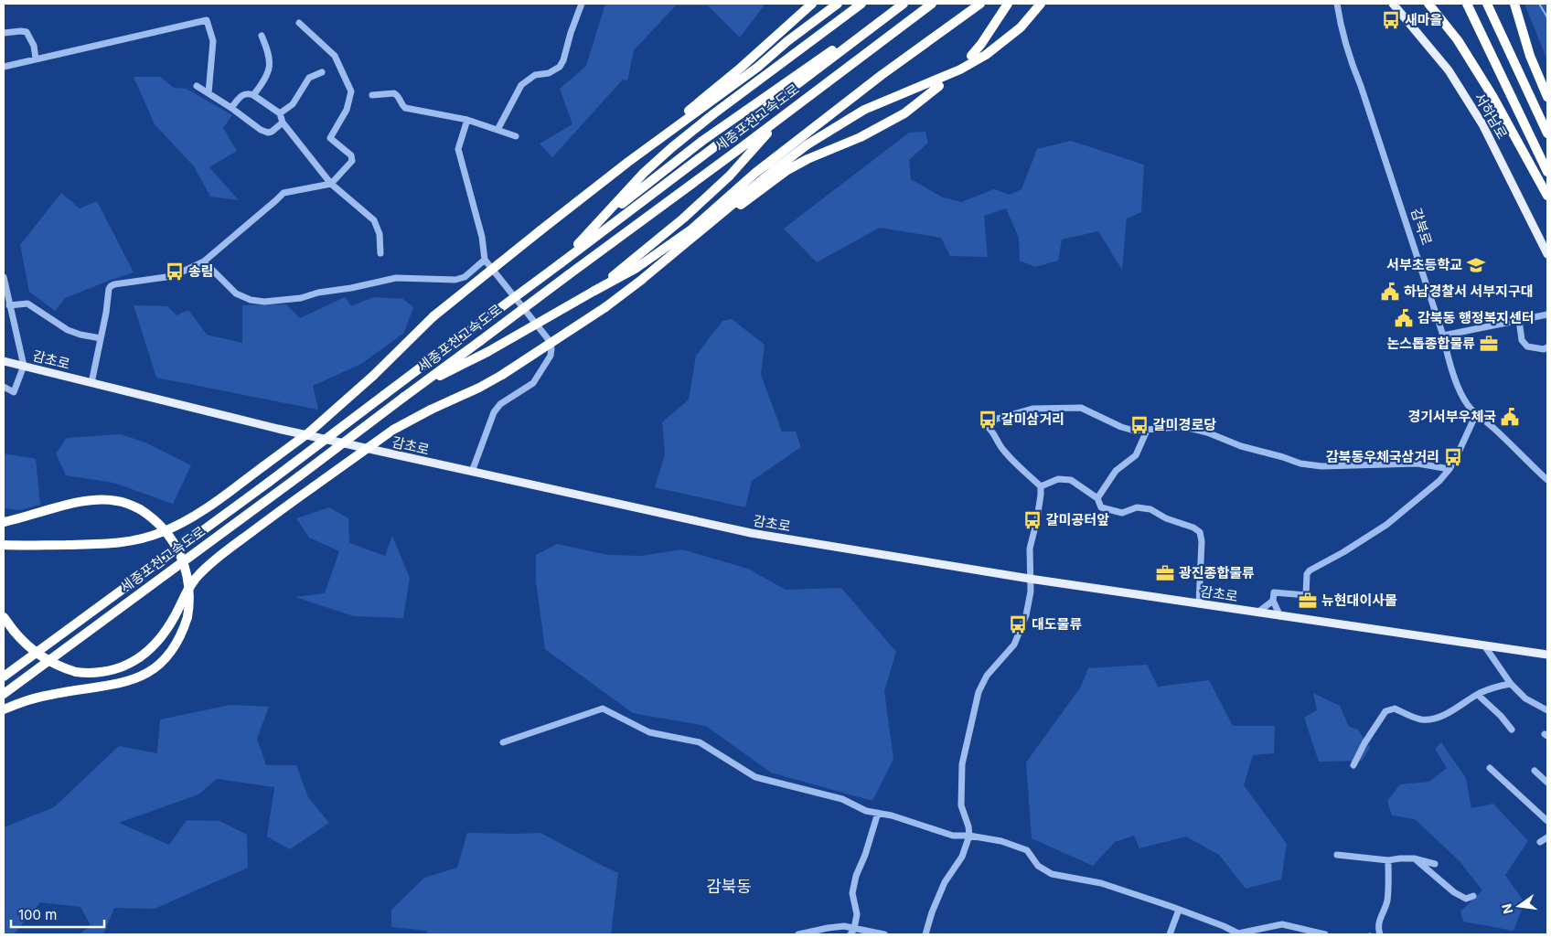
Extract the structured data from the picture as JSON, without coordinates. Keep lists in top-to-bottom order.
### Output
{
  "streets": {
    "highway": ["세종포천고속도로"],
    "main road": ["서하남로", "감초로"],
    "street": ["감북로"]
  },
  "districts": ["감북동"],
  "places": {
    "bus stop": [
      "새마을",
      "송림",
      "갈미삼거리",
      "갈미경로당",
      "감북동우체국삼거리",
      "갈미공터앞",
      "대도물류"
    ],
    "school or university": ["서부초등학교"],
    "public building": ["하남경찰서 서부지구대", "감북동 행정복지센터", "경기서부우체국"],
    "office": ["논스톱종합물류", "광진종합물류", "뉴현대이사몰"]
  },
  "scale_bar": "100 m",
  "north": "left"
}
